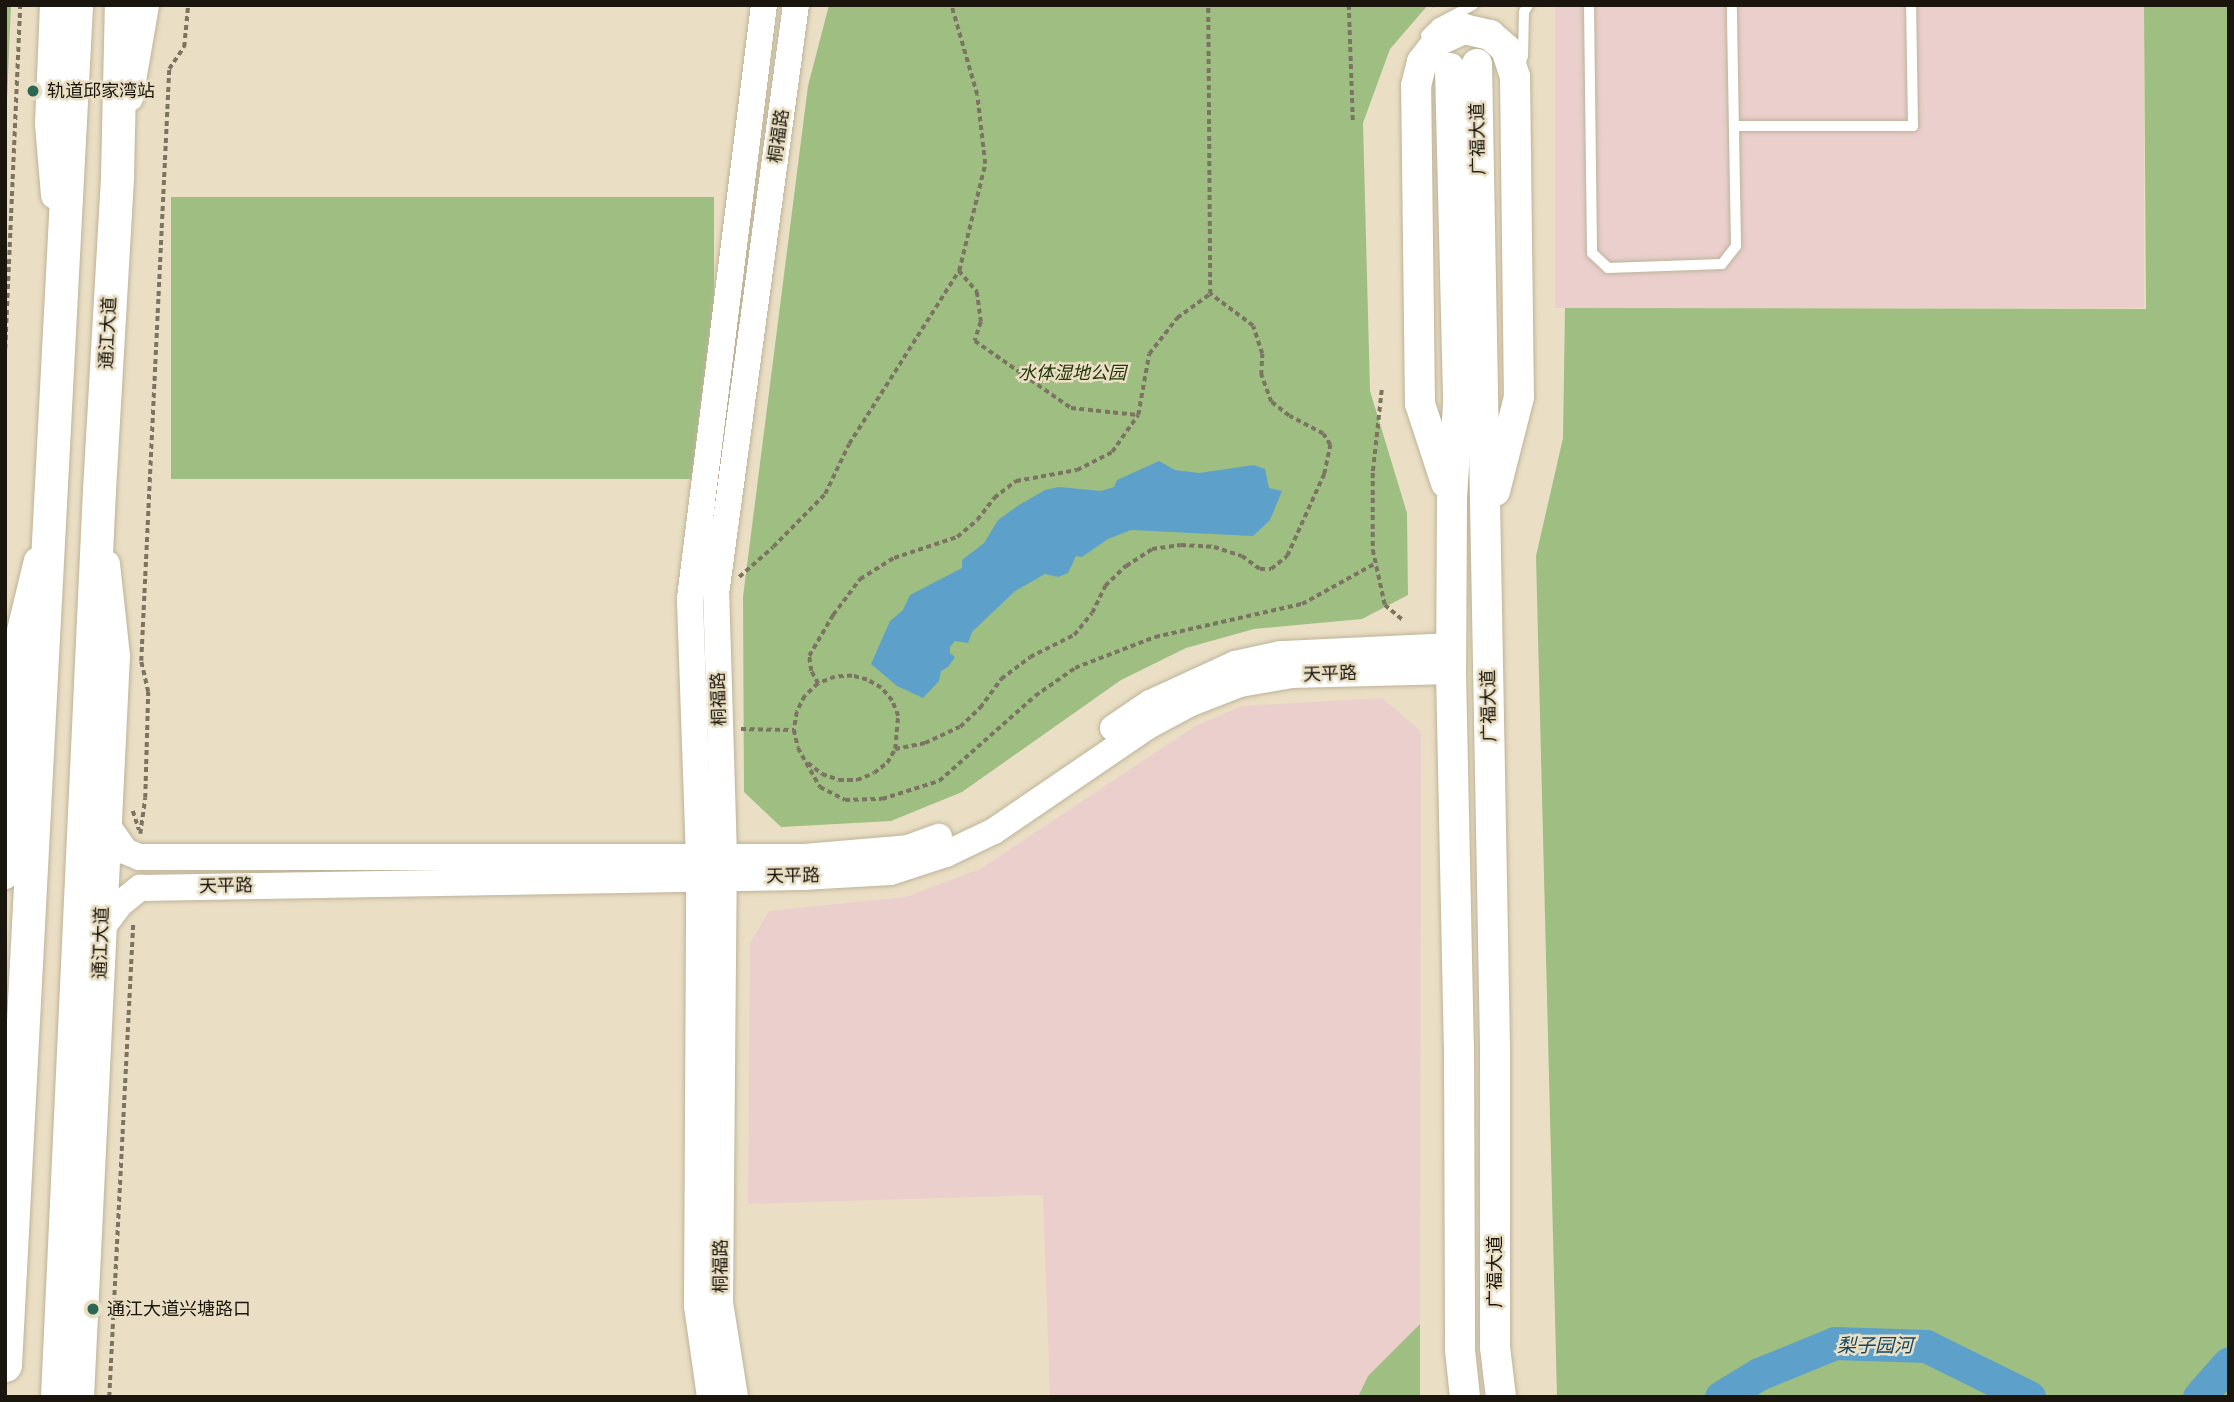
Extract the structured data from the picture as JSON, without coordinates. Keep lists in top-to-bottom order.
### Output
{
  "streets": {
    "main road": ["广福大道", "通江大道"],
    "street": ["桐福路", "天平路"]
  },
  "crossings": [
    ["桐福路", "天平路"],
    ["广福大道", "天平路"]
  ],
  "water": ["梨子园河"],
  "parks": ["水体湿地公园"],
  "places": ["轨道邱家湾站", "通江大道兴塘路口"]
}
